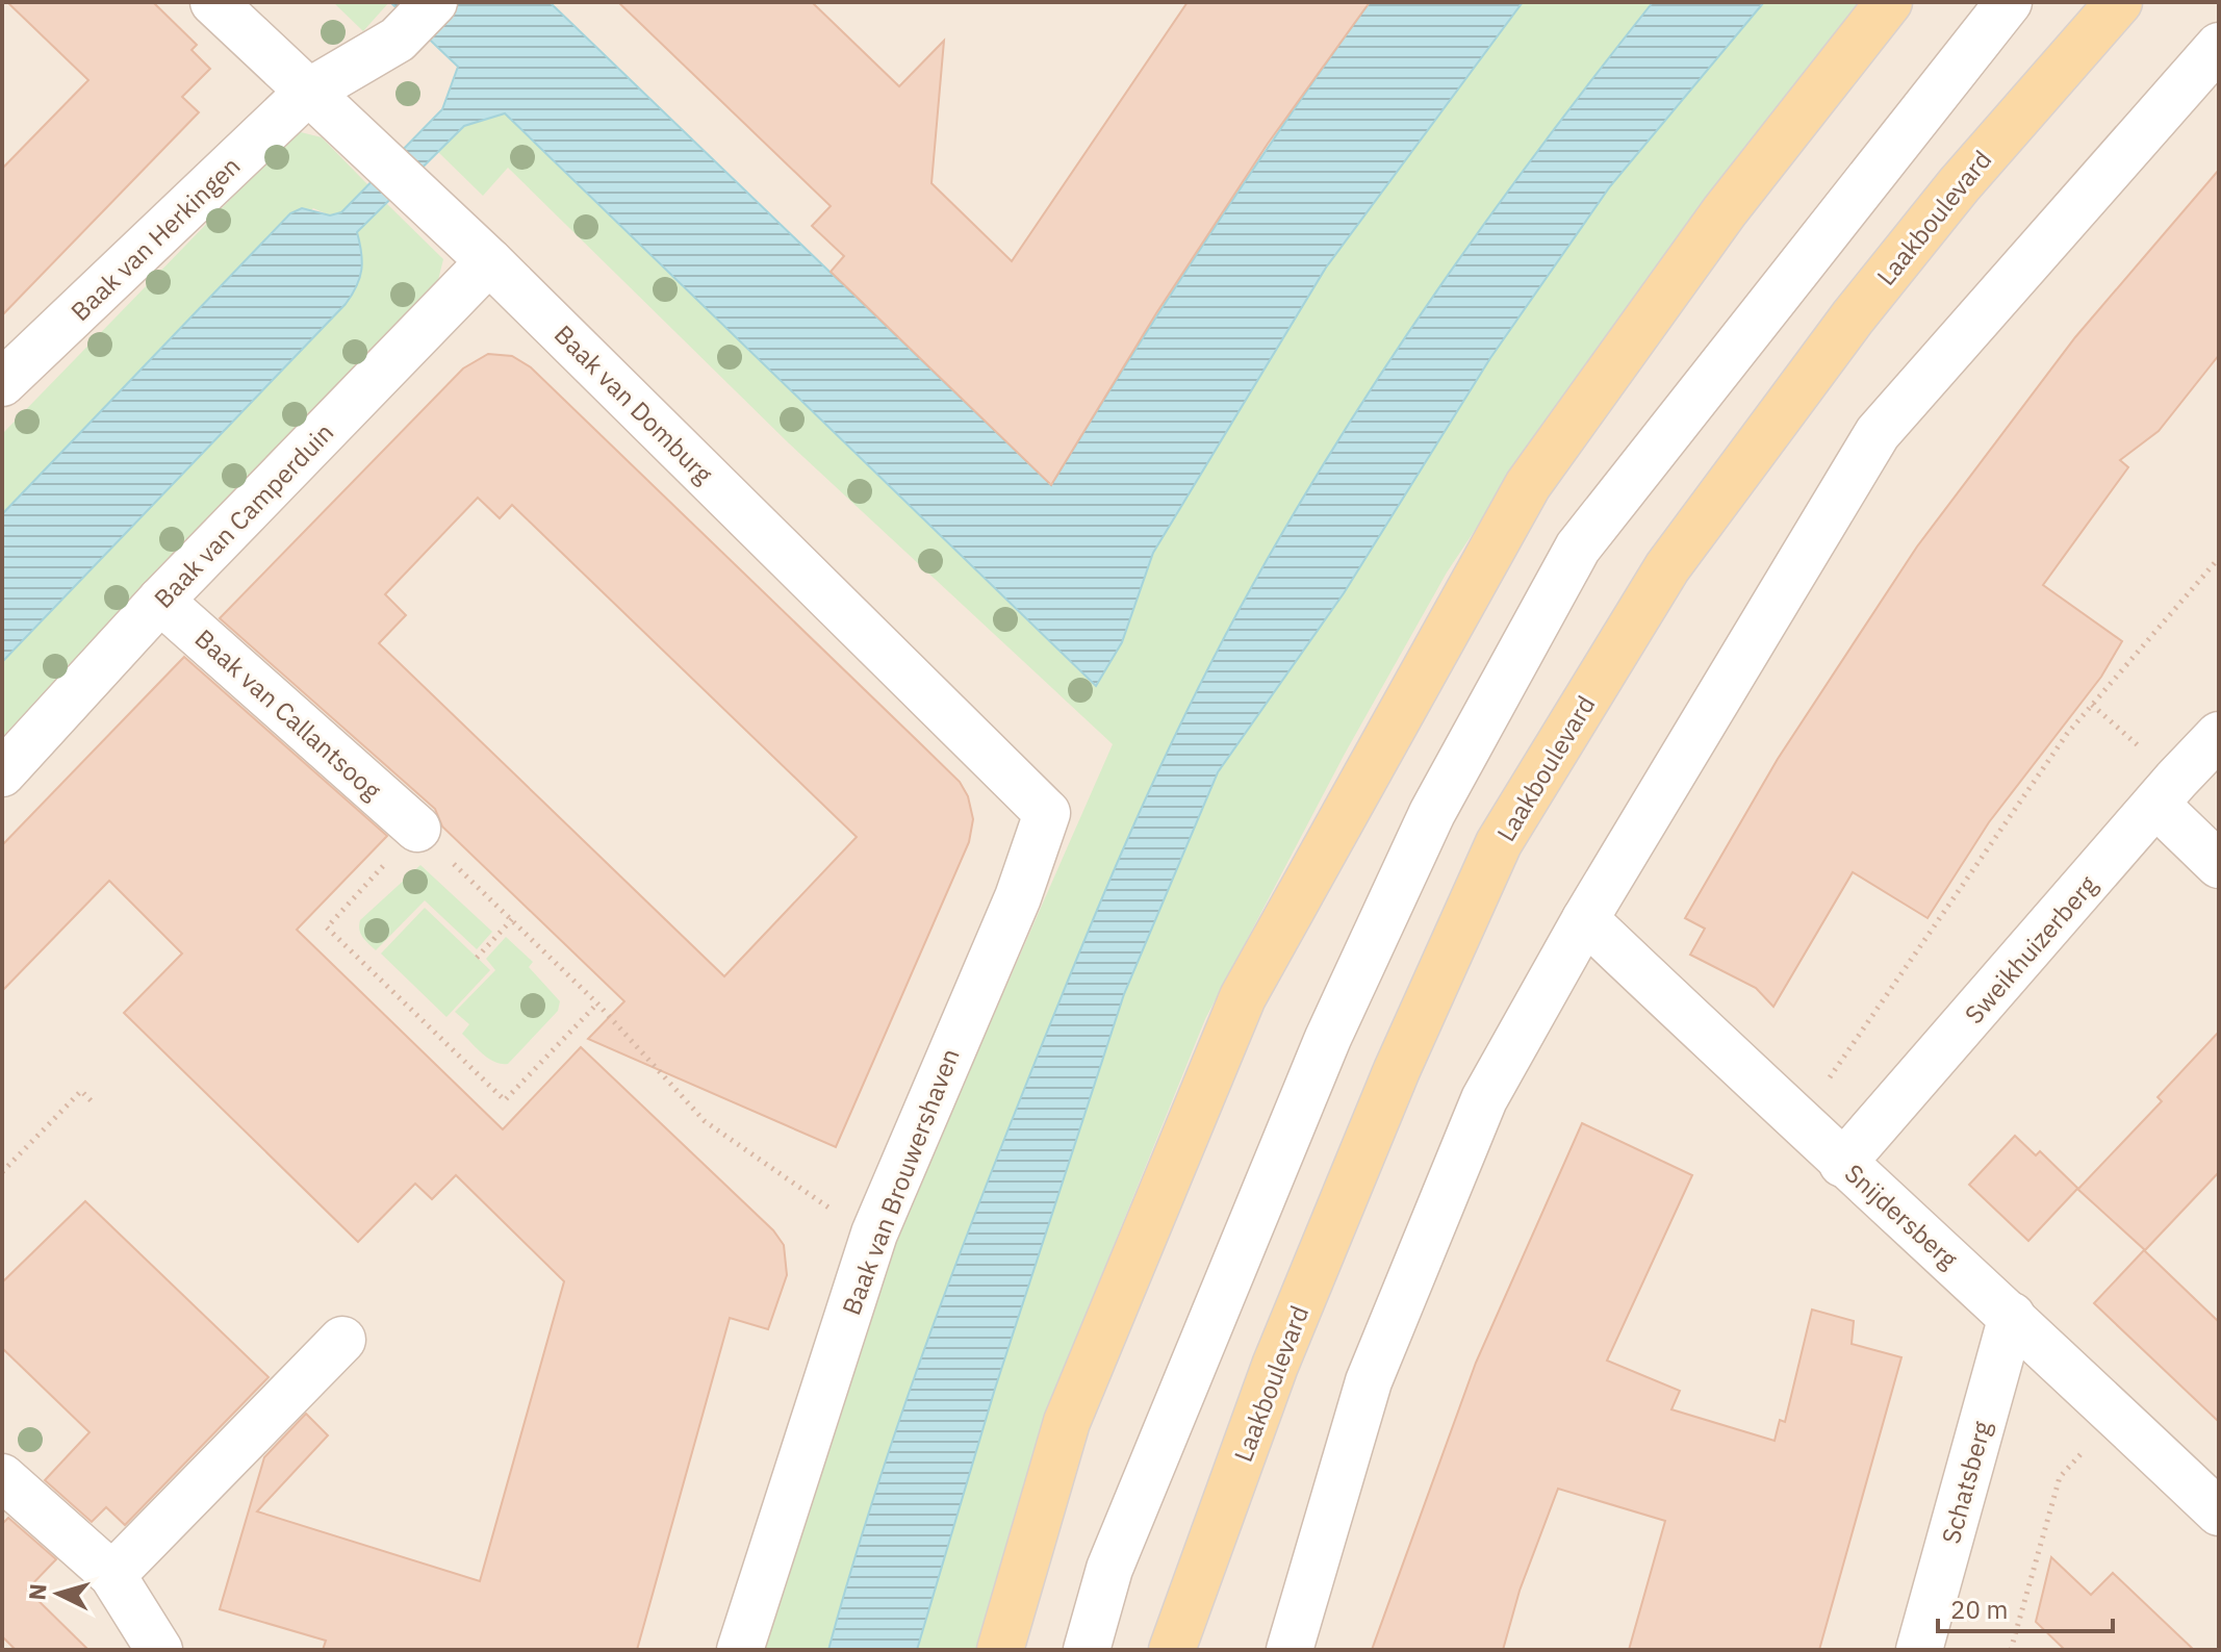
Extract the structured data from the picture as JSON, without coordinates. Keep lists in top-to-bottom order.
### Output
{
  "streets": {
    "main road": ["Laakboulevard"],
    "street": [
      "Baak van Herkingen",
      "Baak van Domburg",
      "Baak van Camperduin",
      "Baak van Callantsoog",
      "Sweikhuizerberg",
      "Baak van Brouwershaven",
      "Snijdersberg",
      "Schatsberg"
    ]
  },
  "crossings": [
    ["Baak van Herkingen", "Baak van Domburg"],
    ["Baak van Domburg", "Baak van Camperduin"],
    ["Baak van Domburg", "Baak van Brouwershaven"],
    ["Baak van Camperduin", "Baak van Callantsoog"],
    ["Sweikhuizerberg", "Snijdersberg"],
    ["Snijdersberg", "Schatsberg"]
  ],
  "scale_bar": "20 m",
  "north": "left"
}
